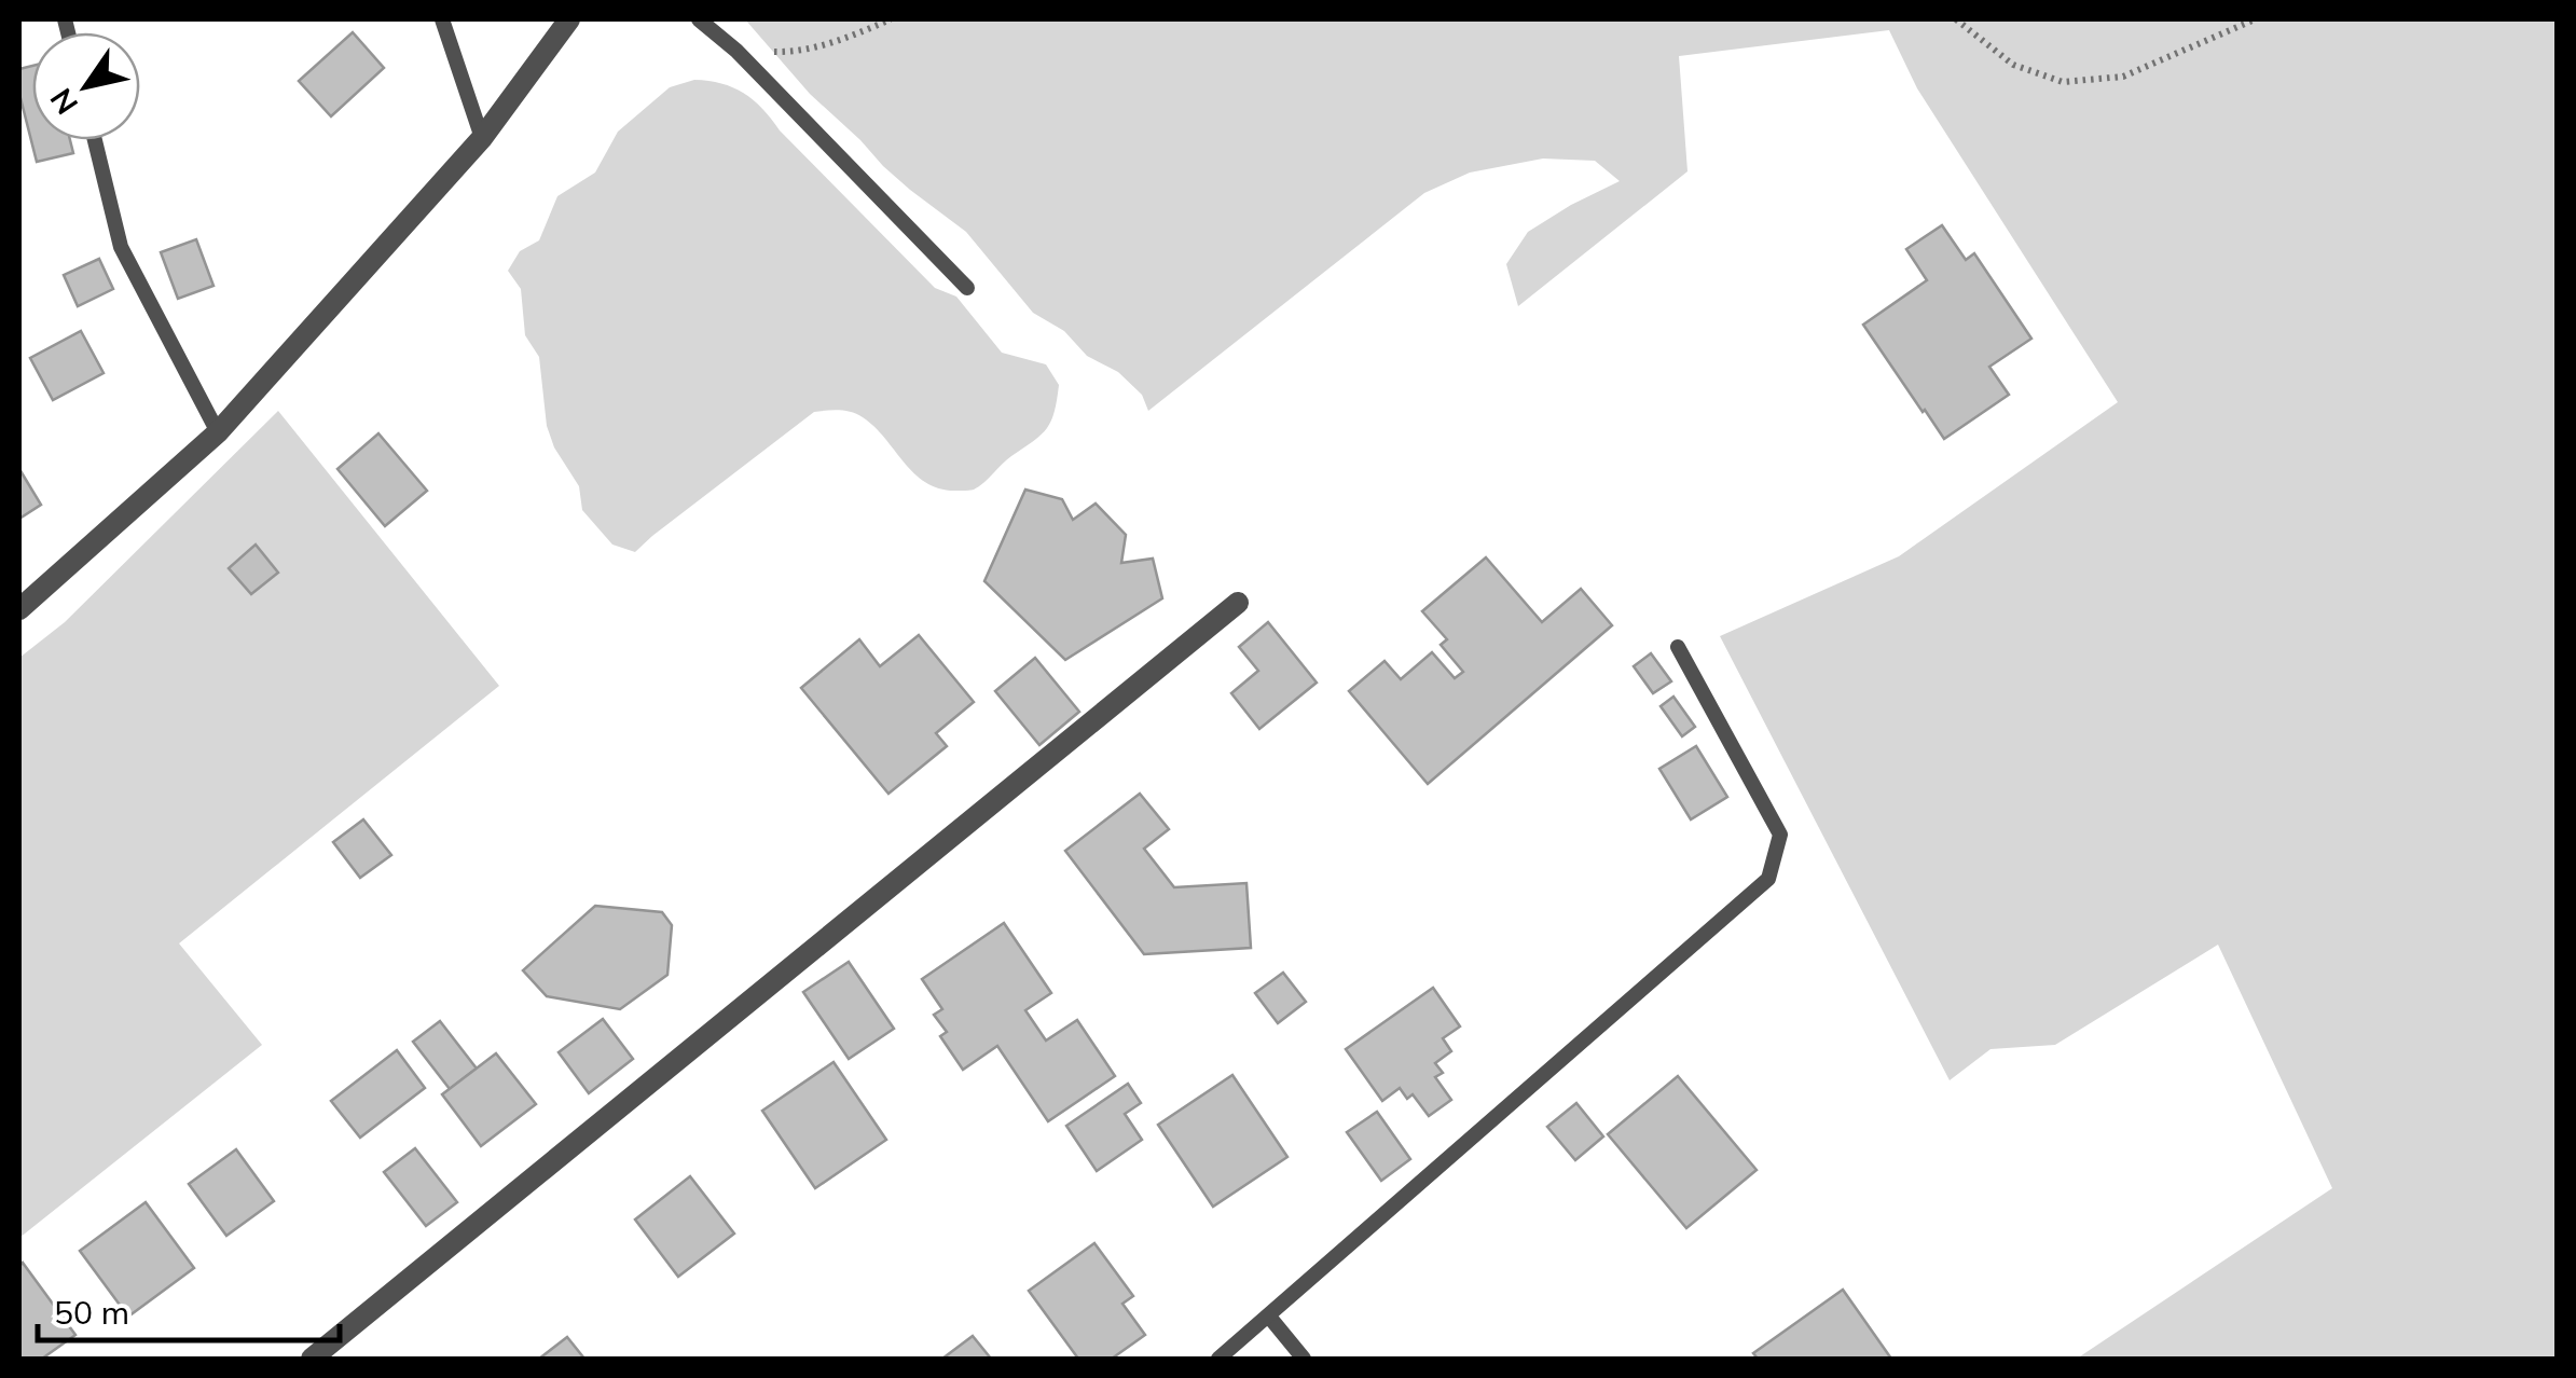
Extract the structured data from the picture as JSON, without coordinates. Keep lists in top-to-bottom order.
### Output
{
  "scale_bar": "50 m",
  "north": "bottom left"
}
